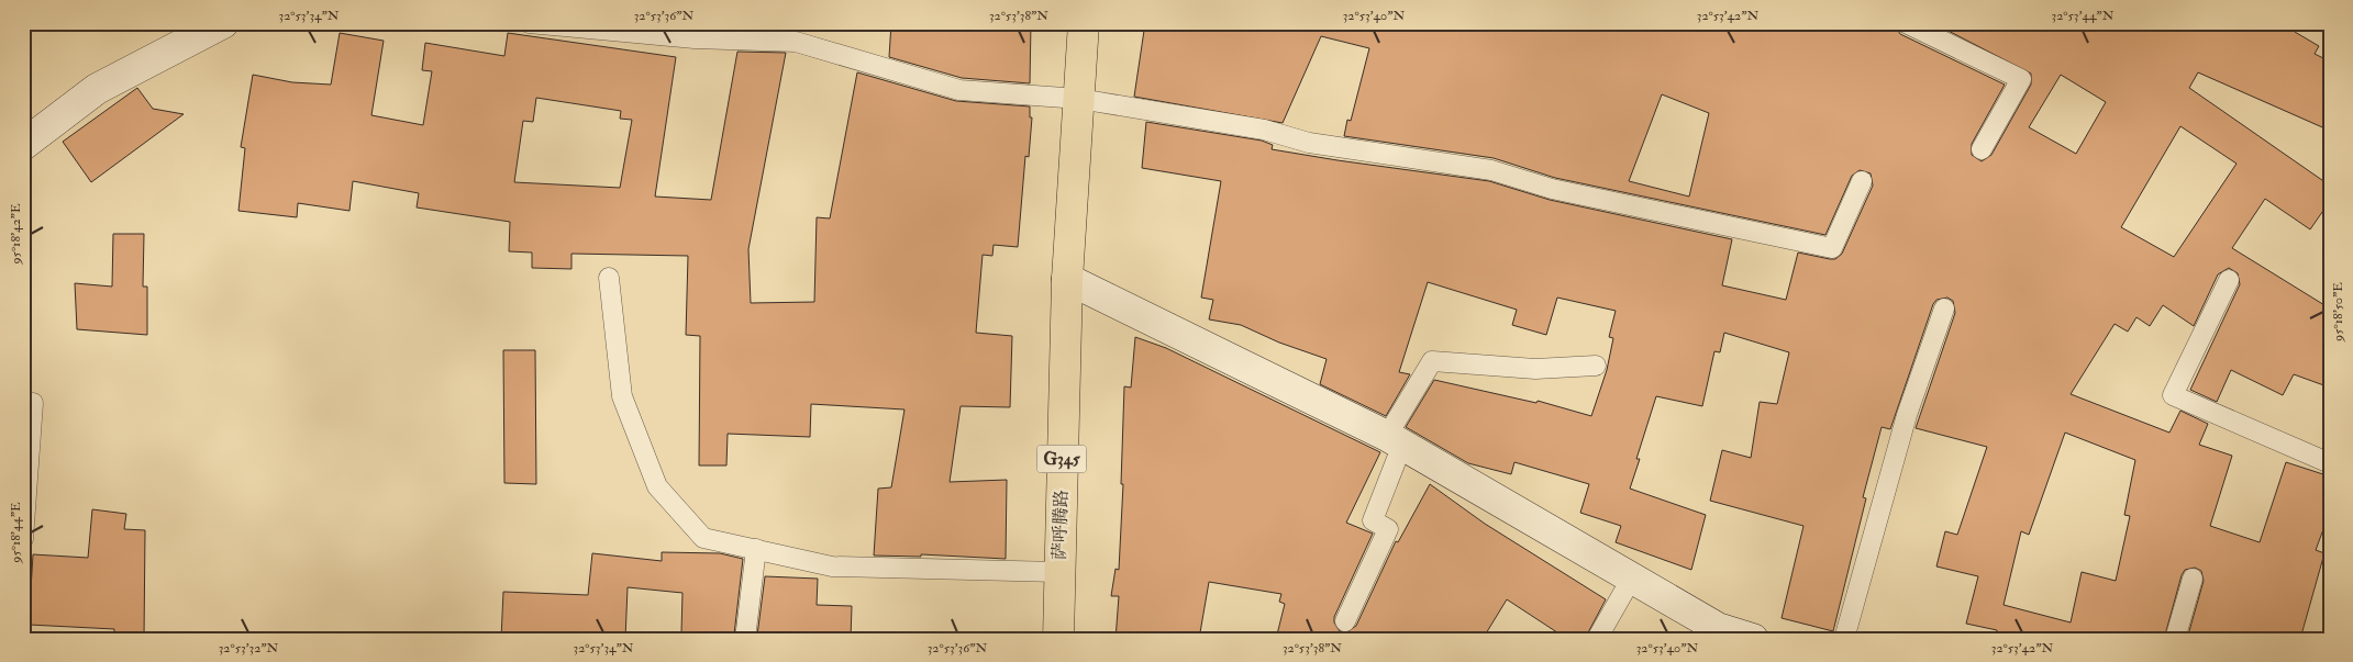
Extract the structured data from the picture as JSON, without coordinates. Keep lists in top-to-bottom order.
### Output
{
  "streets": {
    "highway": ["G345", "萨呼腾路"]
  },
  "crossings": [
    ["G345", "萨呼腾路"]
  ],
  "coordinates": [
    "32°53'34\"N",
    "32°53'36\"N",
    "32°53'38\"N",
    "32°53'40\"N",
    "32°53'42\"N",
    "32°53'44\"N",
    "95°18'42\"E",
    "95°18'50\"E",
    "95°18'44\"E",
    "32°53'32\"N"
  ]
}
